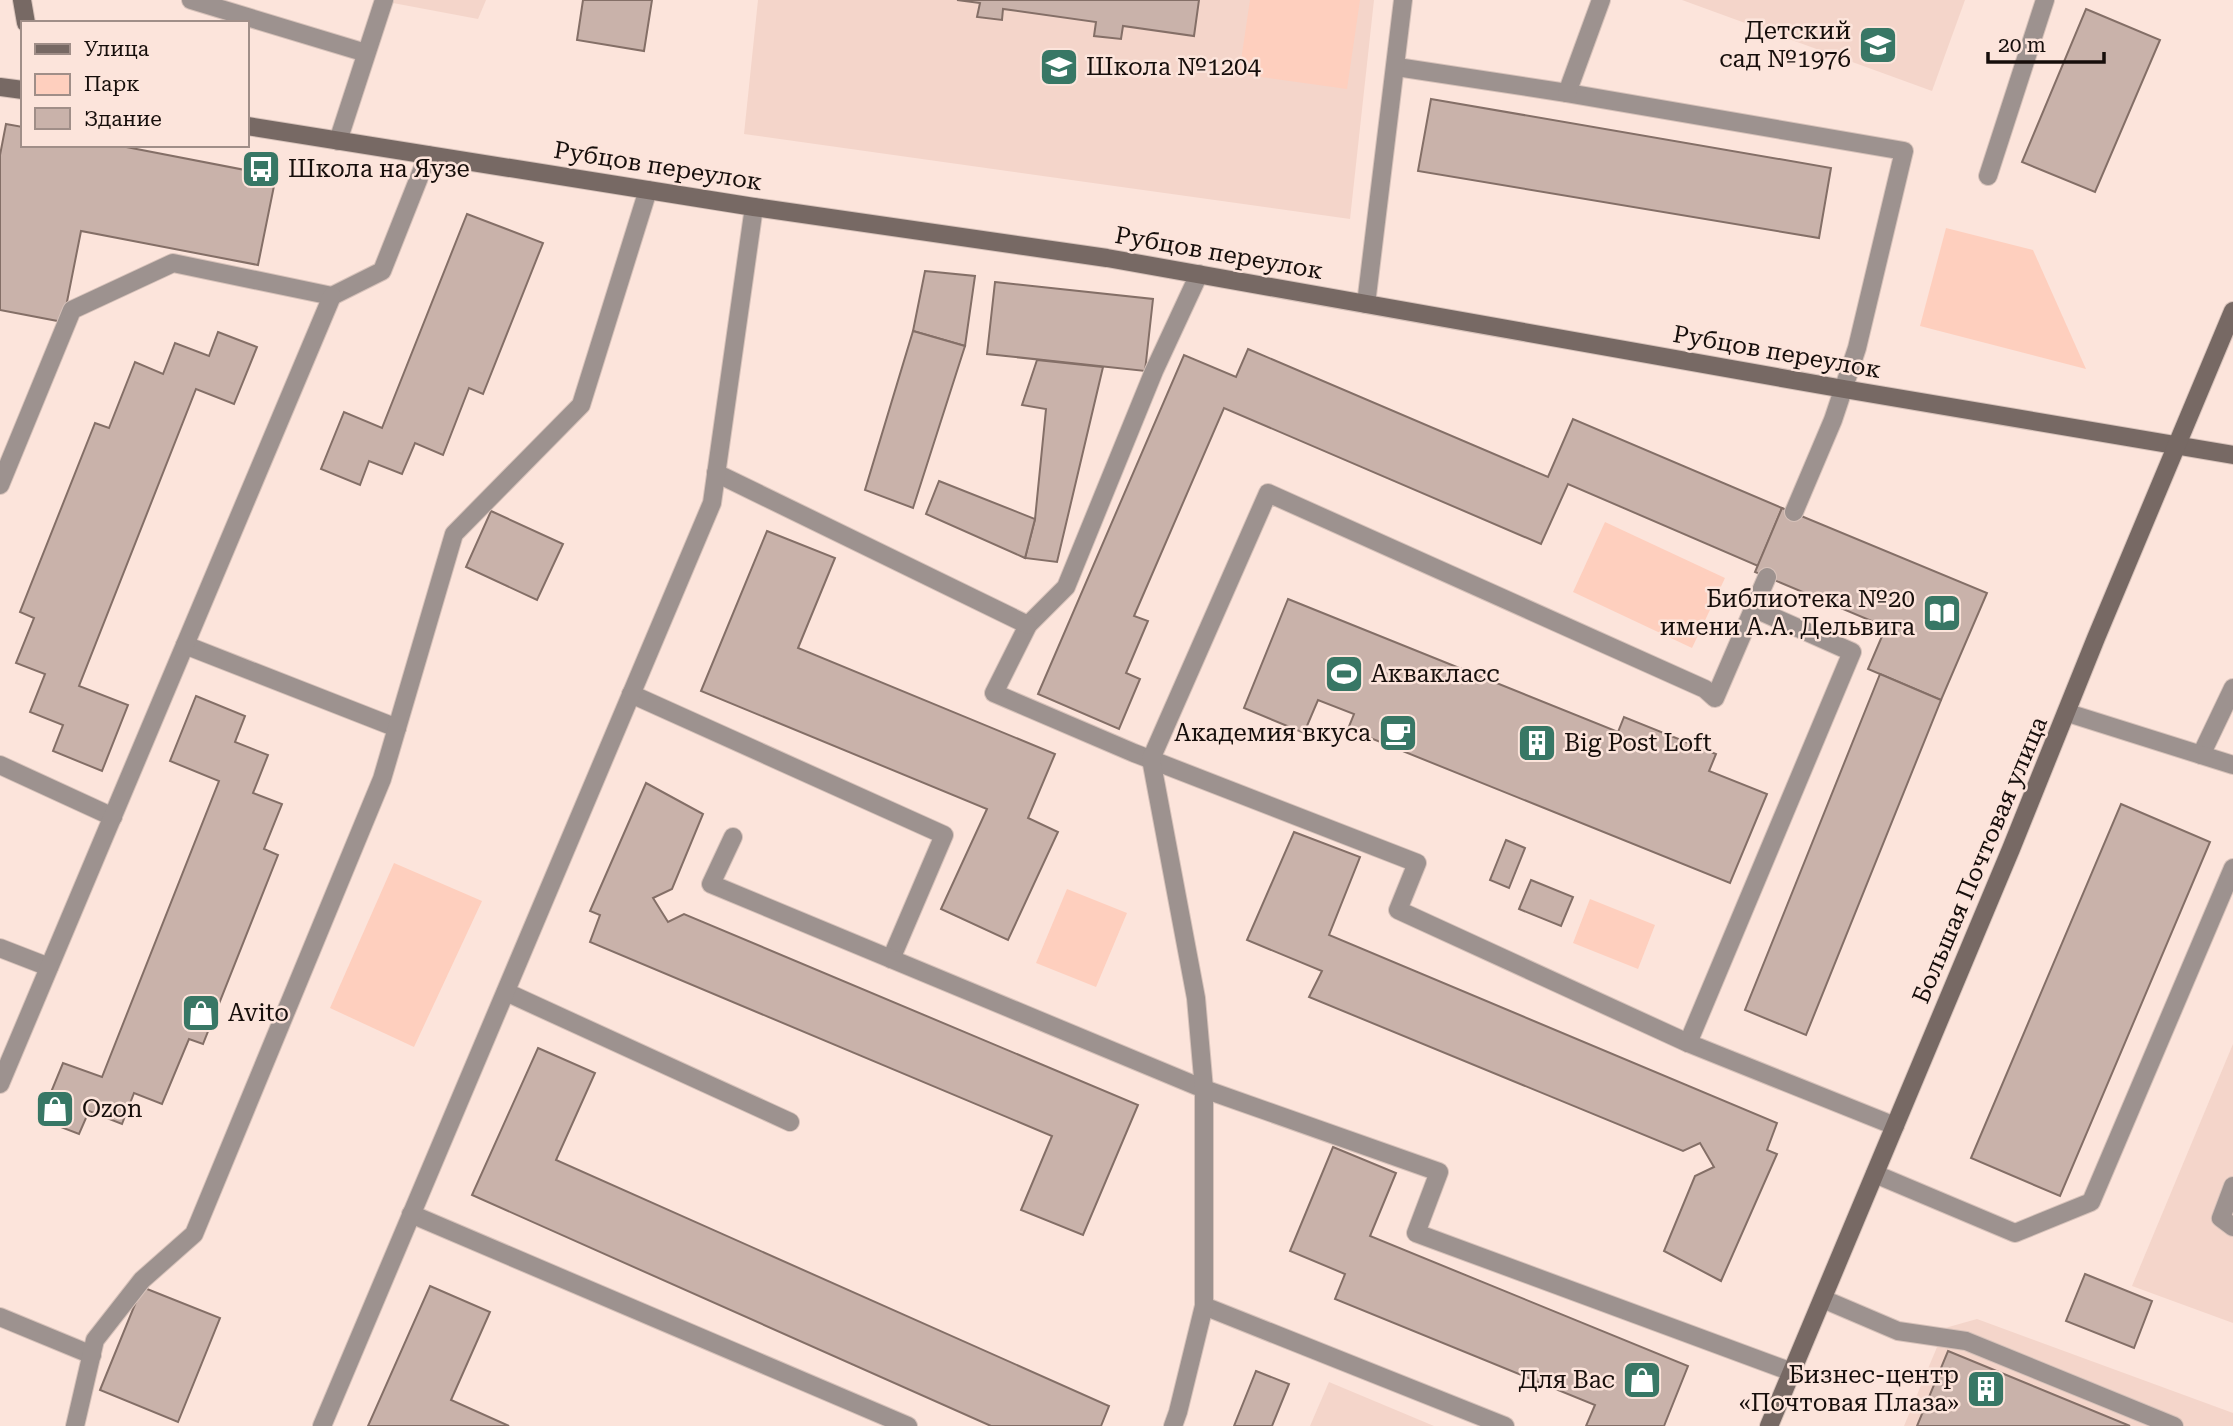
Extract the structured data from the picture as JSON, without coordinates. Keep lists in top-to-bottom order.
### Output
{
  "streets": {
    "street": ["Рубцов переулок", "Большая Почтовая улица"]
  },
  "crossings": [
    ["Рубцов переулок", "Большая Почтовая улица"]
  ],
  "places": {
    "school or university": ["Детский сад №1976", "Школа №1204"],
    "bus stop": ["Школа на Яузе"],
    "library": ["Библиотека №20 имени А.А. Дельвига"],
    "sports": ["Аквакласс"],
    "cafe": ["Академия вкуса"],
    "building": ["Big Post Loft", "Бизнес-центр «Почтовая Плаза»"],
    "shop": ["Avito", "Ozon", "Для Вас"]
  },
  "legend": ["Улица", "Парк", "Здание"],
  "scale_bar": "20 m"
}
